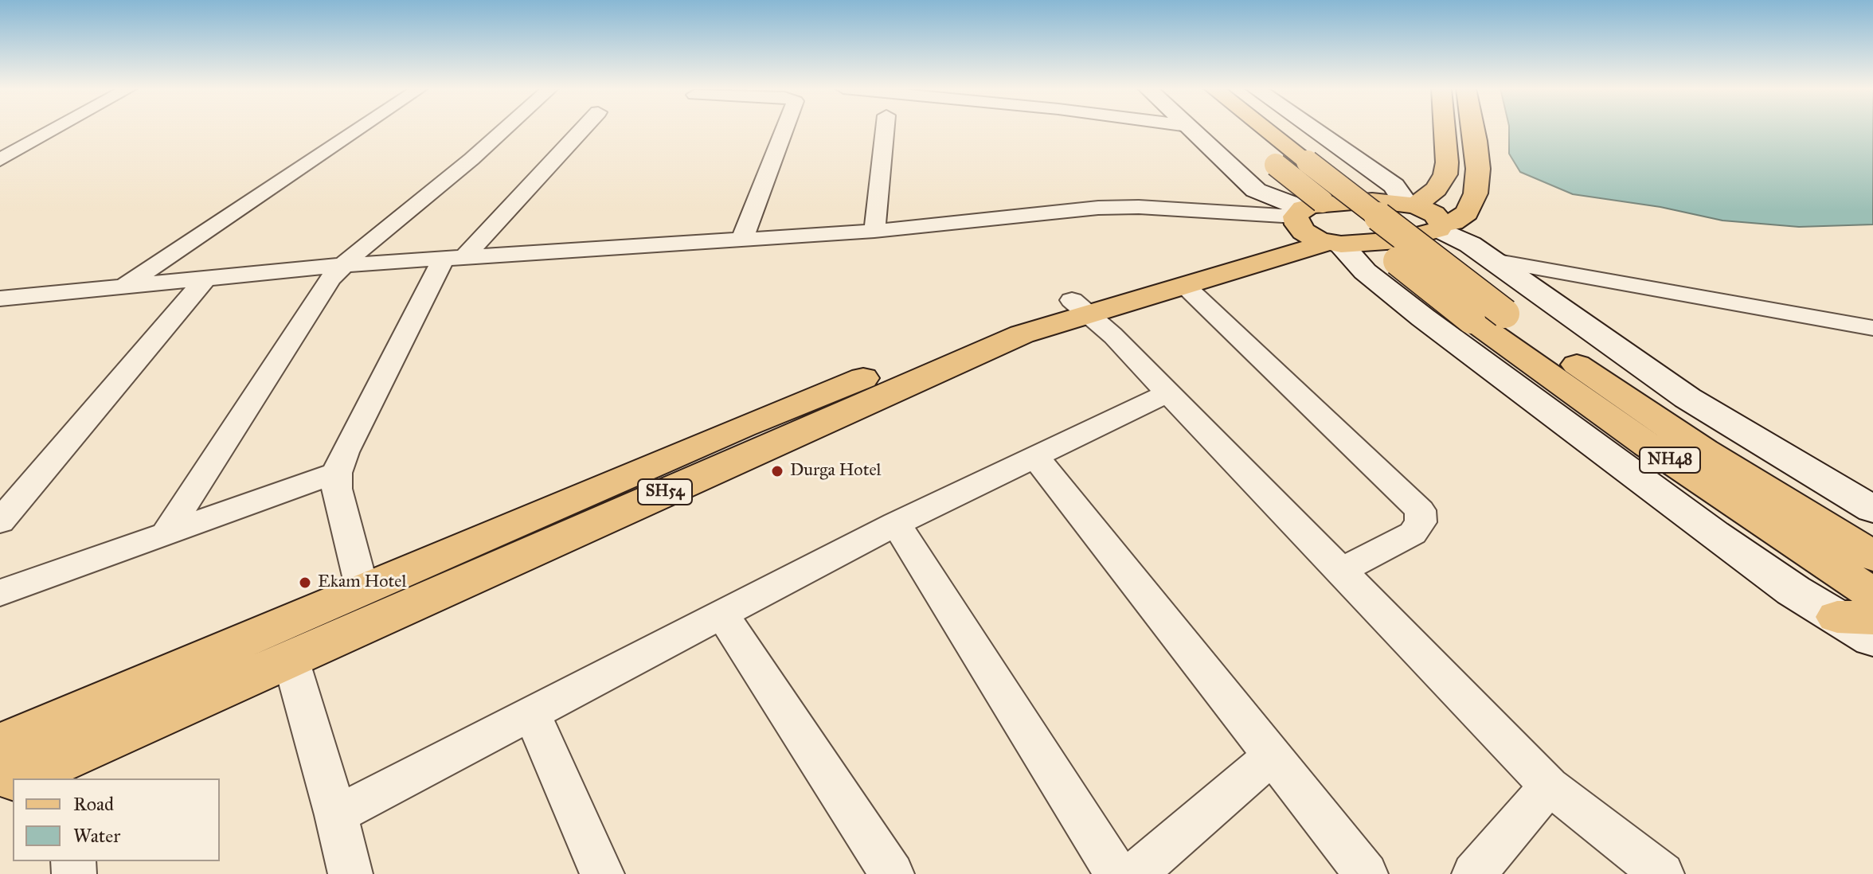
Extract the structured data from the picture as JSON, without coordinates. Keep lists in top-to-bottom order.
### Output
{
  "streets": {
    "main road": ["NH48", "SH54"]
  },
  "places": ["Durga Hotel", "Ekam Hotel"],
  "legend": ["Road", "Water"]
}
